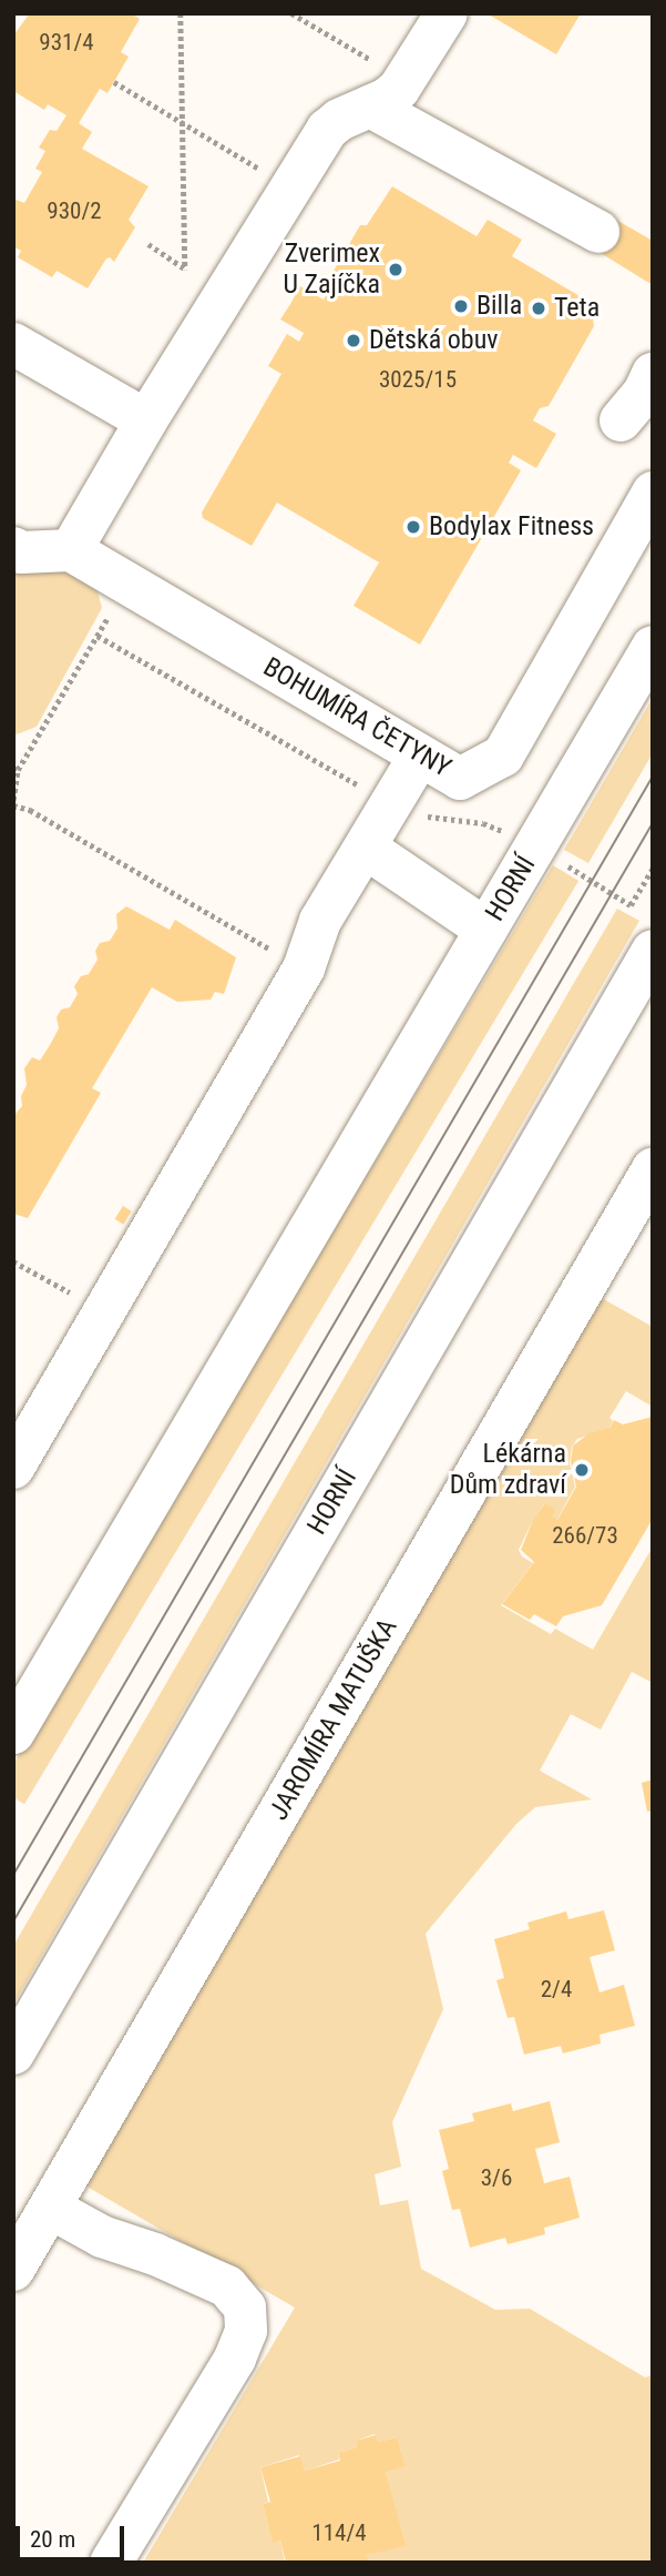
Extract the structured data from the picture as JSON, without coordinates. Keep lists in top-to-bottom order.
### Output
{
  "streets": {
    "street": ["BOHUMÍRA ČETYNY", "HORNÍ", "JAROMÍRA MATUŠKA"]
  },
  "places": [
    "Zverimex U Zajíčka",
    "Billa",
    "Teta",
    "Dětská obuv",
    "Bodylax Fitness",
    "Lékárna Dům zdraví"
  ],
  "house_numbers": [
    "931/4",
    "930/2",
    "3025/15",
    "266/73",
    "2/4",
    "3/6",
    "114/4"
  ],
  "scale_bar": "20 m"
}
